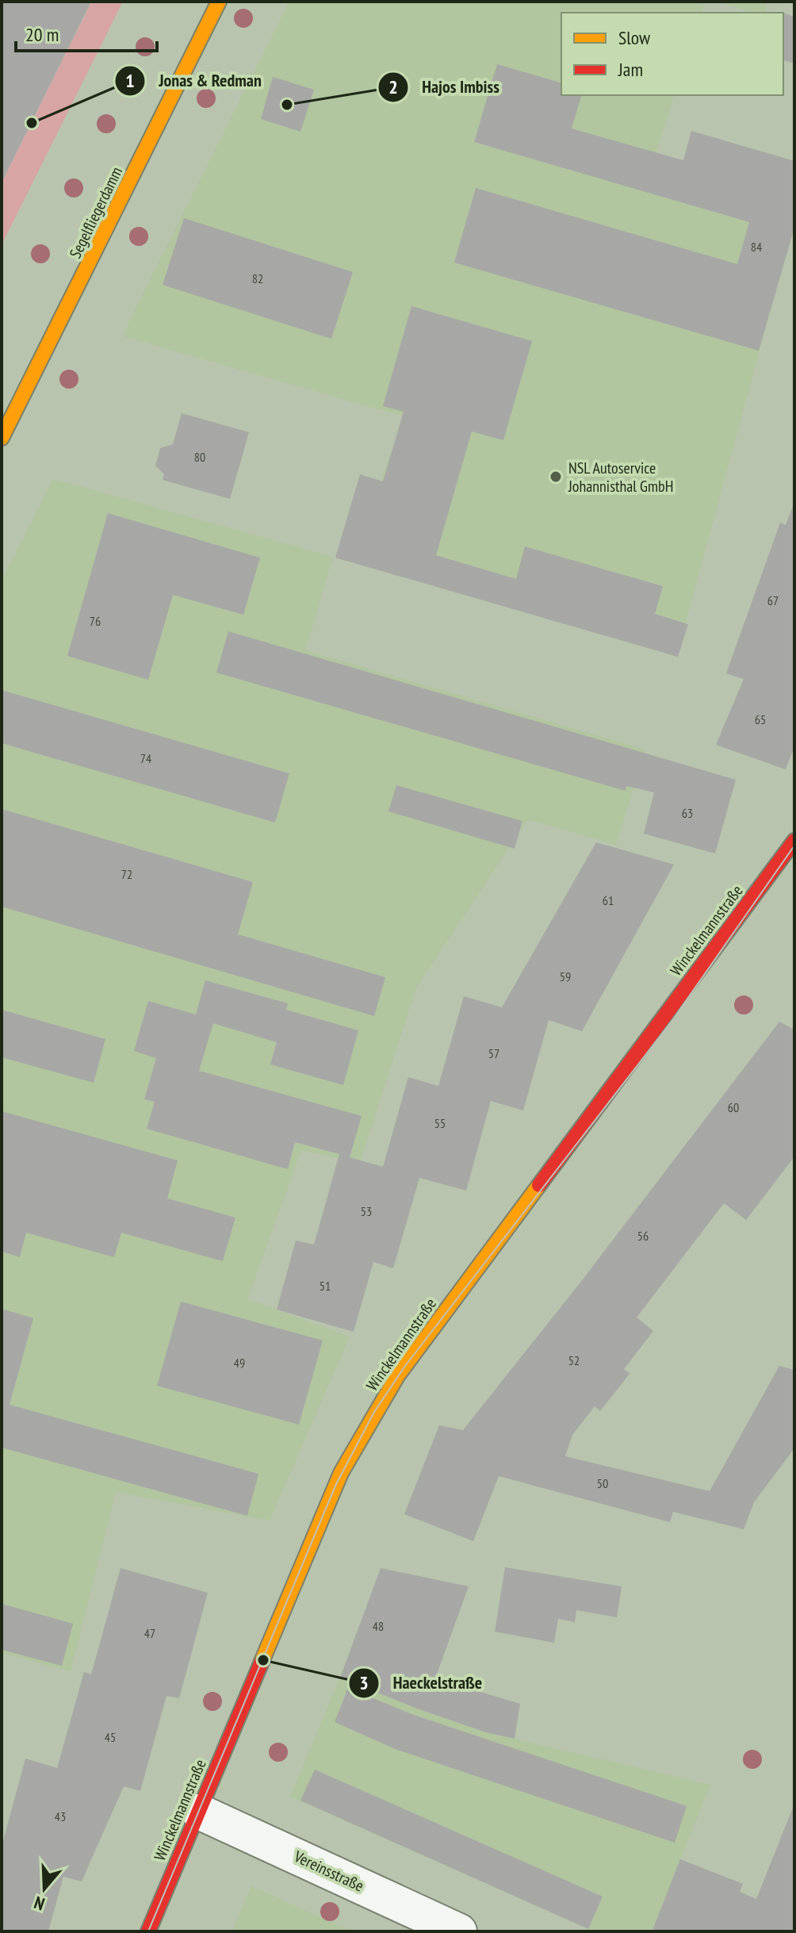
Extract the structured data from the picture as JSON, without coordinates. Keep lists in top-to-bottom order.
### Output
{
  "streets": {
    "street": ["Segelfliegerdamm", "Winckelmannstraße", "Vereinsstraße"]
  },
  "crossings": [
    ["Winckelmannstraße", "Vereinsstraße"]
  ],
  "places": [
    "Hajos Imbiss",
    "Jonas & Redman",
    "NSL Autoservice Johannisthal GmbH",
    "Haeckelstraße"
  ],
  "house_numbers": [
    "84",
    "82",
    "80",
    "67",
    "76",
    "65",
    "74",
    "63",
    "72",
    "61",
    "59",
    "57",
    "60",
    "55",
    "53",
    "56",
    "51",
    "52",
    "49",
    "50",
    "48",
    "47",
    "45",
    "43"
  ],
  "legend": ["Slow", "Jam"],
  "scale_bar": "20 m",
  "north": "bottom"
}
